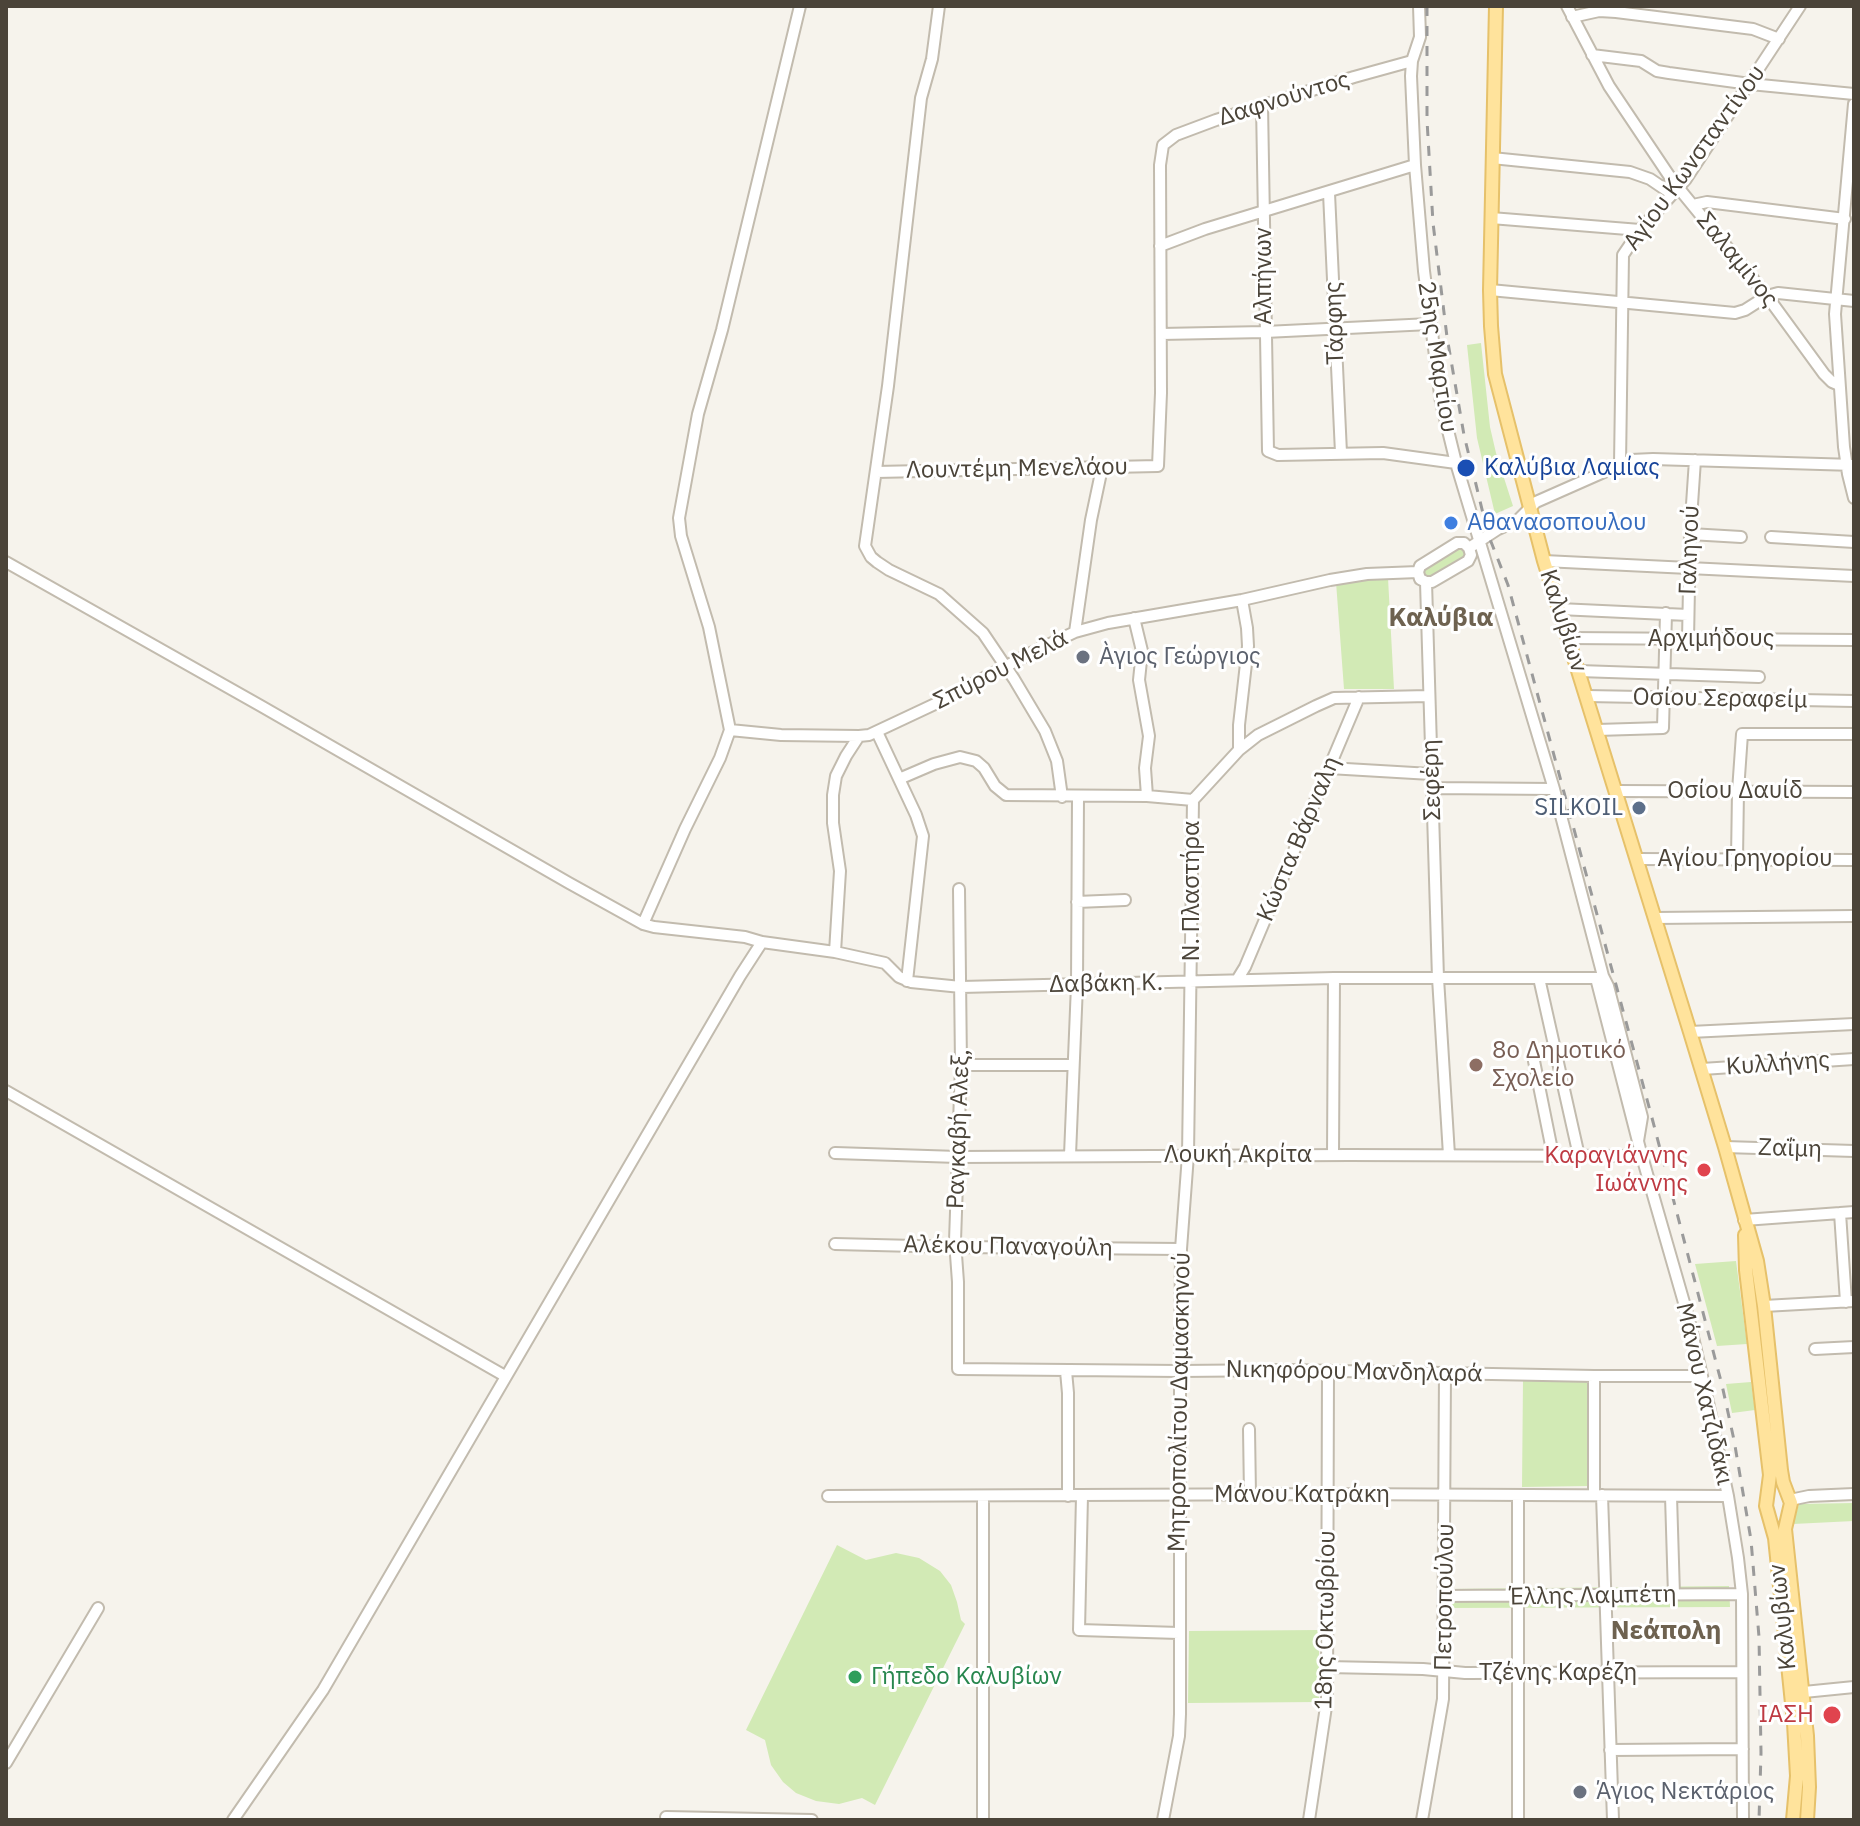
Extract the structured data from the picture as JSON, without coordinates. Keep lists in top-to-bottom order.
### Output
{
  "streets": {
    "main road": ["Καλυβίων"],
    "street": [
      "Δαφνούντος",
      "Αγίου Κωνσταντίνου",
      "Σαλαμίνος",
      "Αλπήνων",
      "Τάρφης",
      "25ης Μαρτίου",
      "Λουντέμη Μενελάου",
      "Γαληνού",
      "Αρχιμήδους",
      "Σπύρου Μελά",
      "Οσίου Σεραφείμ",
      "Σεφέρη",
      "Οσίου Δαυίδ",
      "Κώστα Βάρναλη",
      "Αγίου Γρηγορίου",
      "Ν. Πλαστήρα",
      "Δαβάκη Κ.",
      "Κυλλήνης",
      "Ραγκαβή Αλεξ,",
      "Ζαΐμη",
      "Λουκή Ακρίτα",
      "Αλέκου Παναγούλη",
      "Νικηφόρου Μανδηλαρά",
      "Μάνου Χατζιδάκι",
      "Μητροπολίτου Δαμασκηνού",
      "Μάνου Κατράκη",
      "Έλλης Λαμπέτη",
      "Πετροπούλου",
      "18ης Οκτωβρίου",
      "Τζένης Καρέζη"
    ]
  },
  "crossings": [
    ["Δαφνούντος", "Αλπήνων"],
    ["Δαφνούντος", "25ης Μαρτίου"],
    ["Αγίου Κωνσταντίνου", "Σαλαμίνος"],
    ["Αλπήνων", "Τάρφης"],
    ["25ης Μαρτίου", "Δαβάκη Κ."],
    ["25ης Μαρτίου", "Μάνου Χατζιδάκι"],
    ["Γαληνού", "Καλυβίων"],
    ["Γαληνού", "Αρχιμήδους"],
    ["Γαληνού", "Οσίου Σεραφείμ"],
    ["Καλυβίων", "Αρχιμήδους"],
    ["Καλυβίων", "Οσίου Σεραφείμ"],
    ["Καλυβίων", "Οσίου Δαυίδ"],
    ["Καλυβίων", "Αγίου Γρηγορίου"],
    ["Καλυβίων", "Κυλλήνης"],
    ["Καλυβίων", "Ζαΐμη"],
    ["Σεφέρη", "Δαβάκη Κ."],
    ["Σεφέρη", "Λουκή Ακρίτα"],
    ["Κώστα Βάρναλη", "Δαβάκη Κ."],
    ["Ν. Πλαστήρα", "Δαβάκη Κ."],
    ["Ν. Πλαστήρα", "Μητροπολίτου Δαμασκηνού"],
    ["Δαβάκη Κ.", "Ραγκαβή Αλεξ,"],
    ["Δαβάκη Κ.", "Μάνου Χατζιδάκι"],
    ["Δαβάκη Κ.", "Μητροπολίτου Δαμασκηνού"],
    ["Ραγκαβή Αλεξ,", "Λουκή Ακρίτα"],
    ["Ραγκαβή Αλεξ,", "Αλέκου Παναγούλη"],
    ["Ραγκαβή Αλεξ,", "Νικηφόρου Μανδηλαρά"],
    ["Λουκή Ακρίτα", "Μάνου Χατζιδάκι"],
    ["Λουκή Ακρίτα", "Μητροπολίτου Δαμασκηνού"],
    ["Αλέκου Παναγούλη", "Μητροπολίτου Δαμασκηνού"],
    ["Νικηφόρου Μανδηλαρά", "Μάνου Χατζιδάκι"],
    ["Νικηφόρου Μανδηλαρά", "Μητροπολίτου Δαμασκηνού"],
    ["Νικηφόρου Μανδηλαρά", "Πετροπούλου"],
    ["Νικηφόρου Μανδηλαρά", "18ης Οκτωβρίου"],
    ["Μάνου Χατζιδάκι", "Μάνου Κατράκη"],
    ["Μάνου Χατζιδάκι", "Έλλης Λαμπέτη"],
    ["Μάνου Χατζιδάκι", "Τζένης Καρέζη"],
    ["Μητροπολίτου Δαμασκηνού", "Μάνου Κατράκη"],
    ["Μάνου Κατράκη", "Πετροπούλου"],
    ["Μάνου Κατράκη", "18ης Οκτωβρίου"],
    ["Έλλης Λαμπέτη", "Πετροπούλου"],
    ["Πετροπούλου", "Τζένης Καρέζη"],
    ["18ης Οκτωβρίου", "Τζένης Καρέζη"]
  ],
  "districts": ["Καλύβια", "Νεάπολη"],
  "places": [
    "Καλύβια Λαμίας",
    "Αθανασοπουλου",
    "Ὰγιος Γεώργιος",
    "SILKOIL",
    "8ο Δημοτικό Σχολείο",
    "Καραγιάννης Ιωάννης",
    "Γήπεδο Καλυβίων",
    "ΙΑΣΗ",
    "Άγιος Νεκτάριος"
  ]
}
